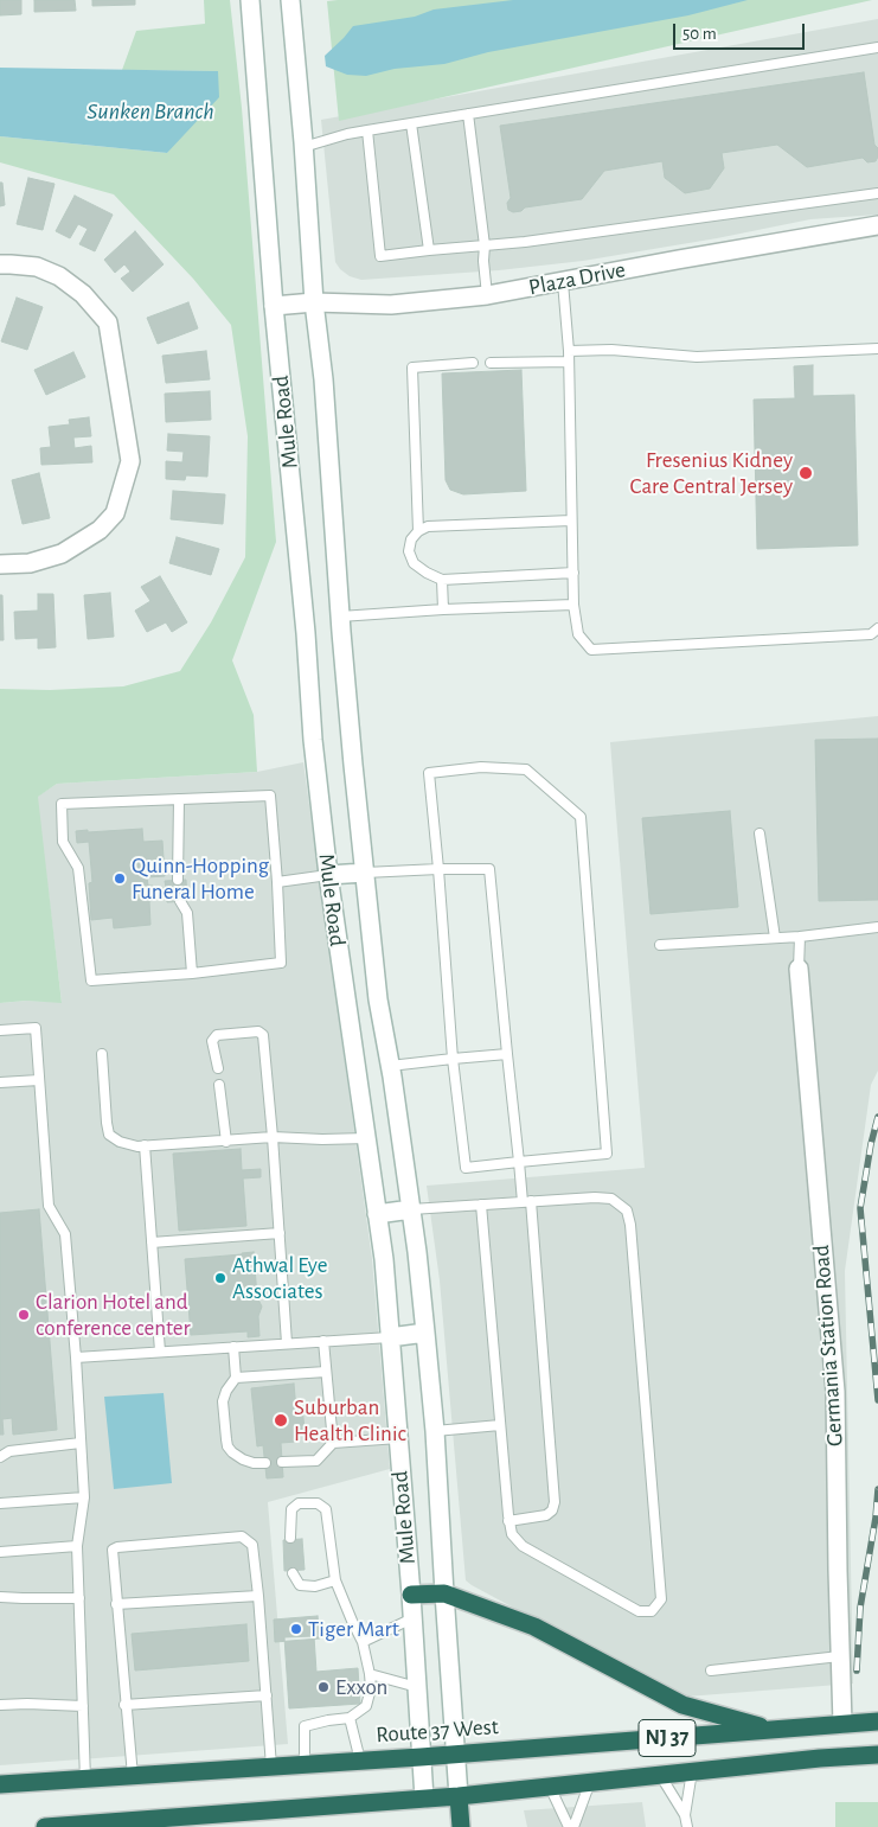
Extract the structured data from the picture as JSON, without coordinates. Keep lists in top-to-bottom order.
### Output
{
  "streets": {
    "highway": ["Route 37 West", "NJ 37"],
    "main road": ["Plaza Drive", "Mule Road", "Germania Station Road"]
  },
  "crossings": [
    ["Plaza Drive", "Mule Road"],
    ["Mule Road", "Route 37 West"],
    ["Mule Road", "NJ 37"],
    ["Germania Station Road", "Route 37 West"]
  ],
  "water": ["Sunken Branch"],
  "places": [
    "Fresenius Kidney Care Central Jersey",
    "Quinn-Hopping Funeral Home",
    "Athwal Eye Associates",
    "Clarion Hotel and conference center",
    "Suburban Health Clinic",
    "Tiger Mart",
    "Exxon"
  ],
  "scale_bar": "50 m"
}
